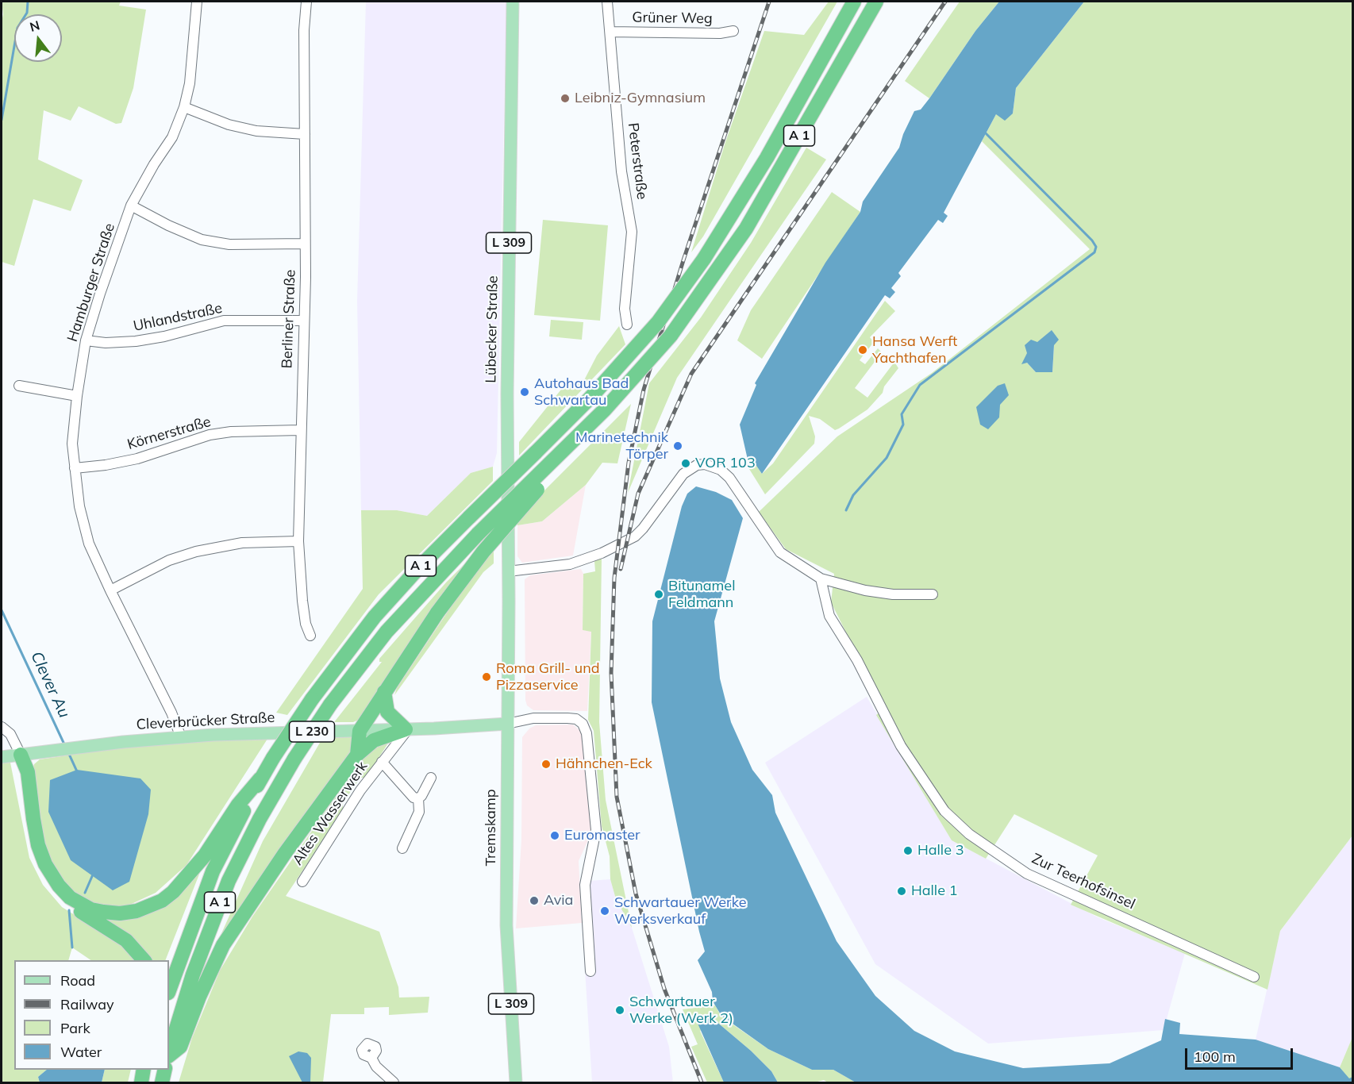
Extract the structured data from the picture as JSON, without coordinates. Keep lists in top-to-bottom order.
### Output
{
  "streets": {
    "highway": ["A 1"],
    "main road": [
      "L 309",
      "Lübecker Straße",
      "Cleverbrücker Straße",
      "L 230",
      "Tremskamp"
    ],
    "street": [
      "Grüner Weg",
      "Peterstraße",
      "Hamburger Straße",
      "Uhlandstraße",
      "Berliner Straße",
      "Körnerstraße",
      "Altes Wasserwerk",
      "Zur Teerhofsinsel"
    ]
  },
  "crossings": [
    ["Grüner Weg", "Peterstraße"],
    ["Hamburger Straße", "Uhlandstraße"],
    ["Hamburger Straße", "Körnerstraße"],
    ["Hamburger Straße", "Cleverbrücker Straße"],
    ["Uhlandstraße", "Berliner Straße"],
    ["Berliner Straße", "Körnerstraße"],
    ["Lübecker Straße", "Tremskamp"],
    ["Cleverbrücker Straße", "L 230"],
    ["Cleverbrücker Straße", "Altes Wasserwerk"],
    ["Cleverbrücker Straße", "Tremskamp"]
  ],
  "water": ["Clever Au"],
  "places": [
    "Leibniz-Gymnasium",
    "Hansa Werft Yachthafen",
    "Autohaus Bad Schwartau",
    "Marinetechnik Törper",
    "VOR 103",
    "Bitunamel Feldmann",
    "Roma Grill- und Pizzaservice",
    "Hähnchen-Eck",
    "Euromaster",
    "Halle 3",
    "Halle 1",
    "Avia",
    "Schwartauer Werke Werksverkauf",
    "Schwartauer Werke (Werk 2)"
  ],
  "legend": [
    "Road",
    "Railway",
    "Park",
    "Water"
  ],
  "scale_bar": "100 m",
  "north": "top"
}
